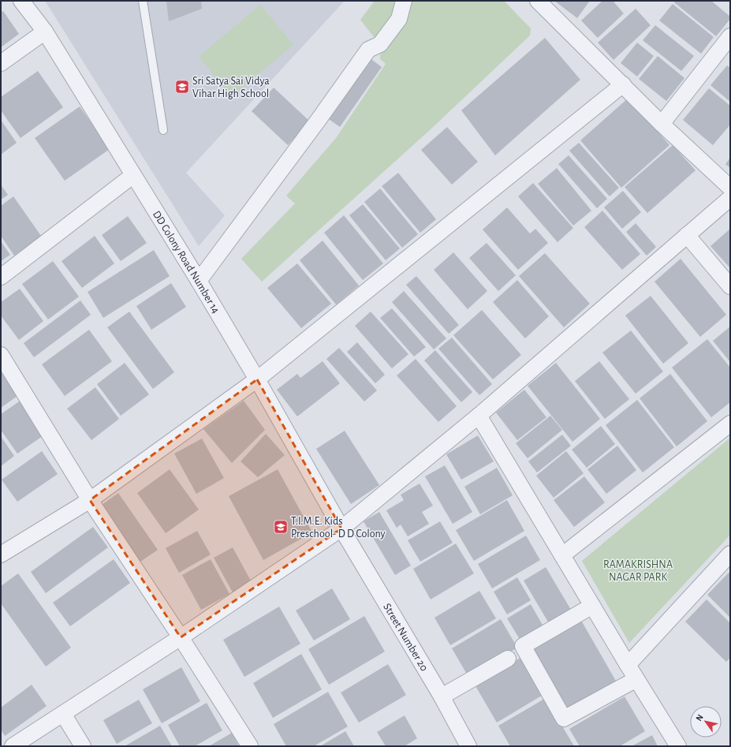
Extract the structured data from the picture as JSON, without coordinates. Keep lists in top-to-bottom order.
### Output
{
  "streets": {
    "street": ["DD Colony Road Number 14", "Street Number 20"]
  },
  "crossings": [
    ["DD Colony Road Number 14", "Street Number 20"]
  ],
  "parks": ["RAMAKRISHNA NAGAR PARK"],
  "places": {
    "school or university": ["Sri Satya Sai Vidya Vihar High School", "T.I.M.E. Kids Preschool- D D Colony"]
  },
  "north": "top left"
}
